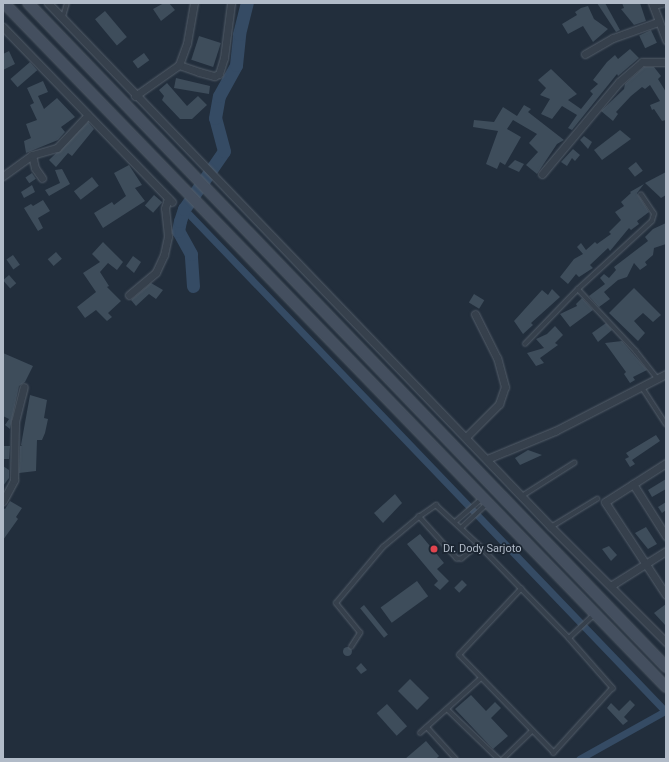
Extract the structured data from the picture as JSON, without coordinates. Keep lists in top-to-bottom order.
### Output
{
  "places": ["Dr. Dody Sarjoto"]
}
